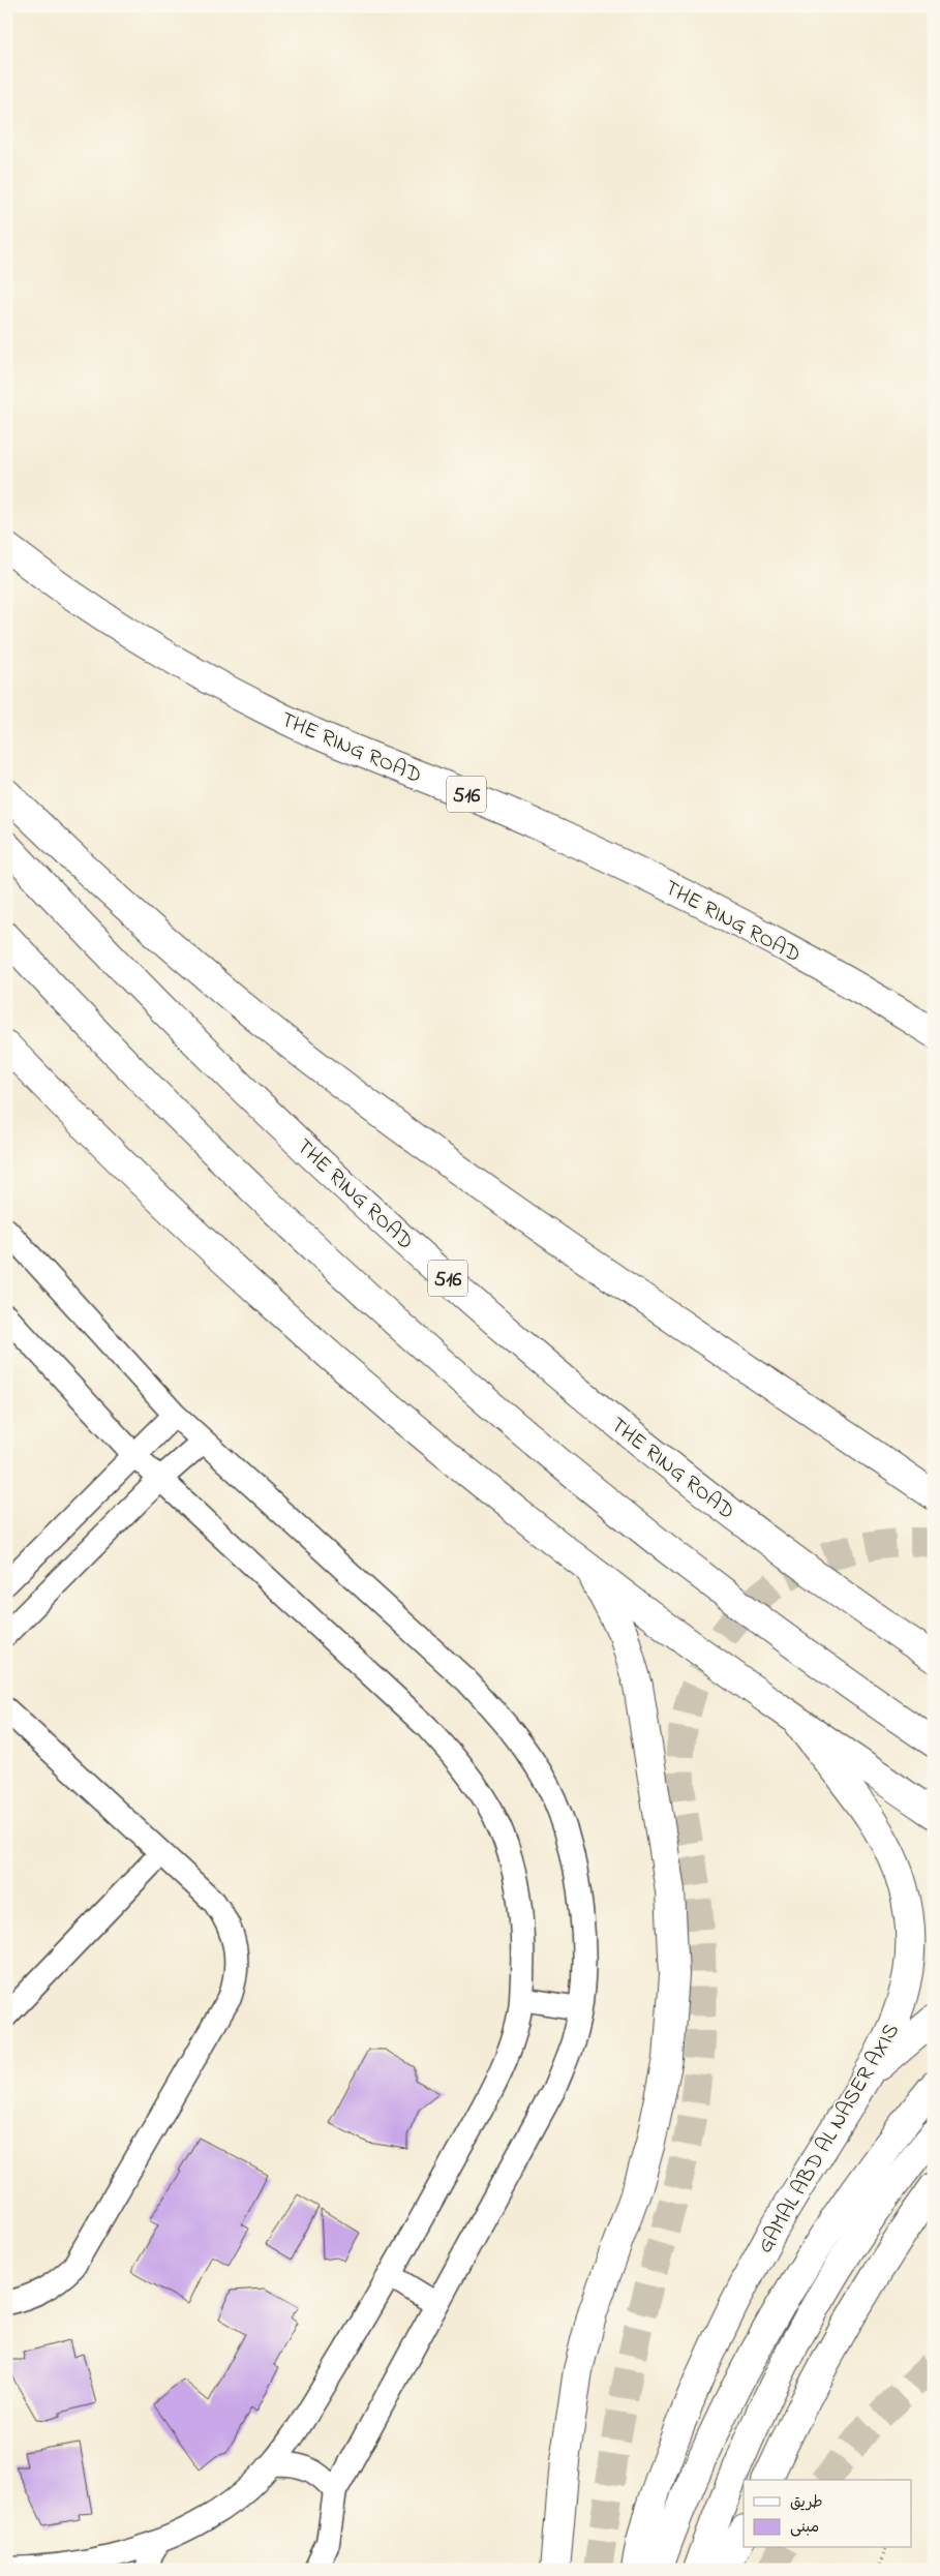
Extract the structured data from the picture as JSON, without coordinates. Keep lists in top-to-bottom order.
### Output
{
  "streets": {
    "main road": ["THE RING ROAD", "516", "GAMAL ABD AL NASER AXIS"]
  },
  "legend": ["طريق", "مبنى"]
}
